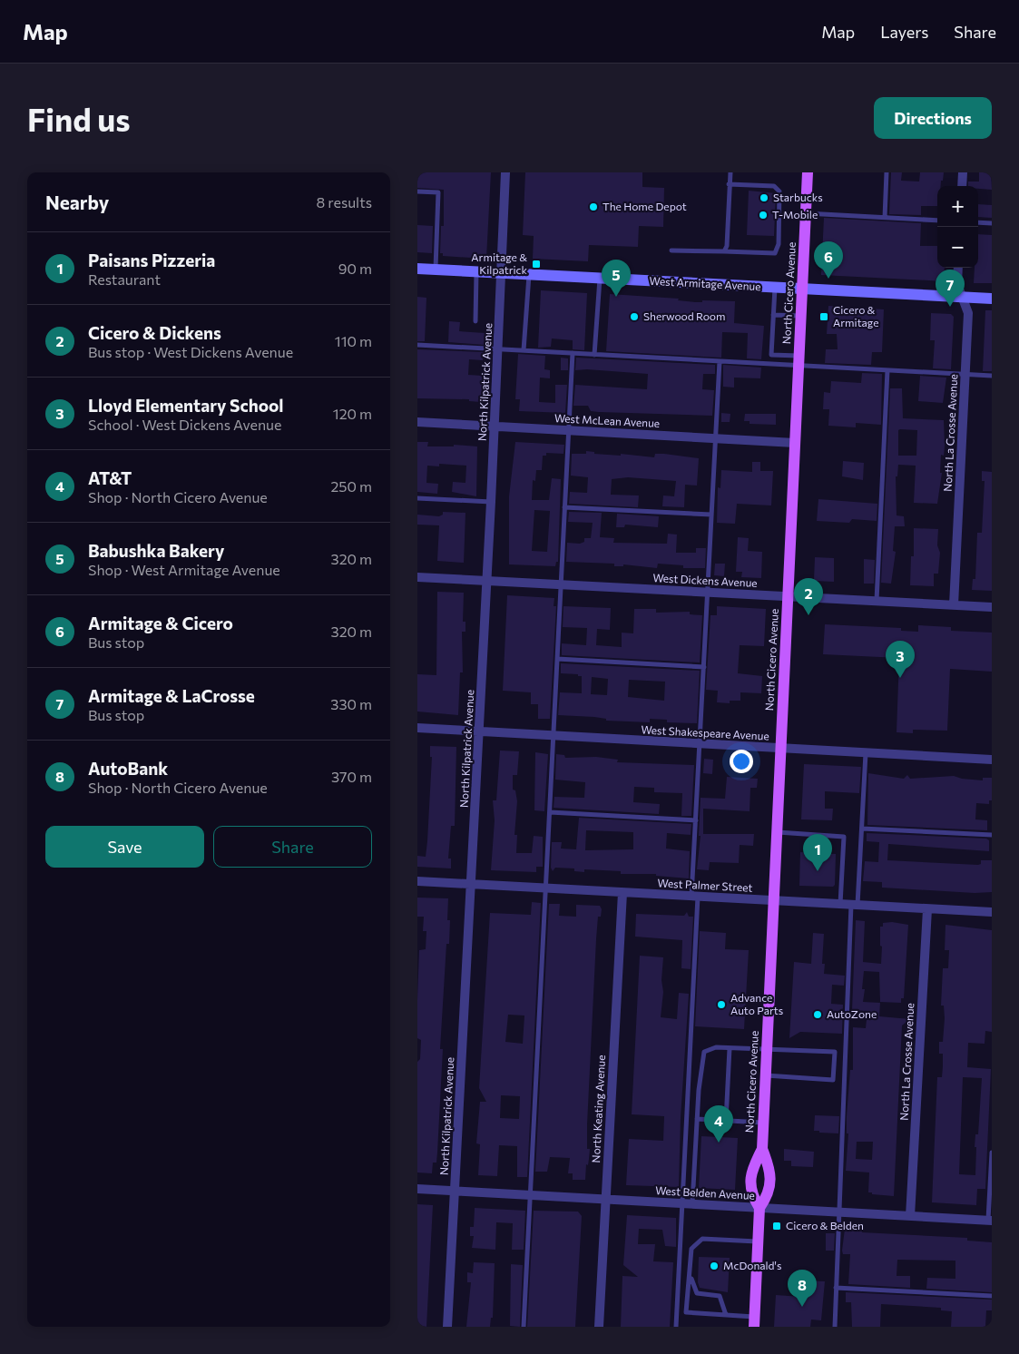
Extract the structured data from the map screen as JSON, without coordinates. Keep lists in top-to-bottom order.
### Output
{
  "streets": {
    "main road": ["West Armitage Avenue", "North Cicero Avenue"],
    "street": [
      "North Kilpatrick Avenue",
      "West McLean Avenue",
      "North La Crosse Avenue",
      "West Dickens Avenue",
      "West Shakespeare Avenue",
      "West Palmer Street",
      "North Keating Avenue",
      "West Belden Avenue"
    ]
  },
  "crossings": [
    ["West Armitage Avenue", "North Cicero Avenue"],
    ["West Armitage Avenue", "North Kilpatrick Avenue"],
    ["West Armitage Avenue", "North La Crosse Avenue"],
    ["North Cicero Avenue", "West McLean Avenue"],
    ["North Cicero Avenue", "West Dickens Avenue"],
    ["North Cicero Avenue", "West Shakespeare Avenue"],
    ["North Cicero Avenue", "West Palmer Street"],
    ["North Cicero Avenue", "West Belden Avenue"],
    ["North Kilpatrick Avenue", "West McLean Avenue"],
    ["North Kilpatrick Avenue", "West Dickens Avenue"],
    ["North Kilpatrick Avenue", "West Shakespeare Avenue"],
    ["North Kilpatrick Avenue", "West Palmer Street"],
    ["North Kilpatrick Avenue", "West Belden Avenue"],
    ["North La Crosse Avenue", "West Dickens Avenue"],
    ["North La Crosse Avenue", "West Palmer Street"],
    ["North La Crosse Avenue", "West Belden Avenue"],
    ["West Palmer Street", "North Keating Avenue"],
    ["North Keating Avenue", "West Belden Avenue"]
  ],
  "places": {
    "other": [
      "Starbucks",
      "The Home Depot",
      "T-Mobile",
      "Sherwood Room",
      "Advance Auto Parts",
      "AutoZone",
      "McDonald's"
    ],
    "transit": ["Armitage & Kilpatrick", "Cicero & Armitage", "Cicero & Belden"]
  },
  "page": {
    "header": "Map",
    "nav": ["Map", "Layers", "Share"],
    "buttons": [
      "Directions",
      ["Save", "Share"]
    ],
    "title": "Find us",
    "heading": ["Nearby", "8 results"],
    "map_buttons": ["+", "−"],
    "list": [
      {
        "mark": "1",
        "name": "Paisans Pizzeria",
        "note": "Restaurant",
        "value": "90 m"
      },
      {
        "mark": "2",
        "name": "Cicero & Dickens",
        "note": "Bus stop · West Dickens Avenue",
        "value": "110 m"
      },
      {
        "mark": "3",
        "name": "Lloyd Elementary School",
        "note": "School · West Dickens Avenue",
        "value": "120 m"
      },
      {
        "mark": "4",
        "name": "AT&T",
        "note": "Shop · North Cicero Avenue",
        "value": "250 m"
      },
      {
        "mark": "5",
        "name": "Babushka Bakery",
        "note": "Shop · West Armitage Avenue",
        "value": "320 m"
      },
      {
        "mark": "6",
        "name": "Armitage & Cicero",
        "note": "Bus stop",
        "value": "320 m"
      },
      {
        "mark": "7",
        "name": "Armitage & LaCrosse",
        "note": "Bus stop",
        "value": "330 m"
      },
      {
        "mark": "8",
        "name": "AutoBank",
        "note": "Shop · North Cicero Avenue",
        "value": "370 m"
      }
    ],
    "pins": [
      "6",
      "5",
      "7",
      "2",
      "3",
      "1",
      "4",
      "8"
    ]
  }
}
